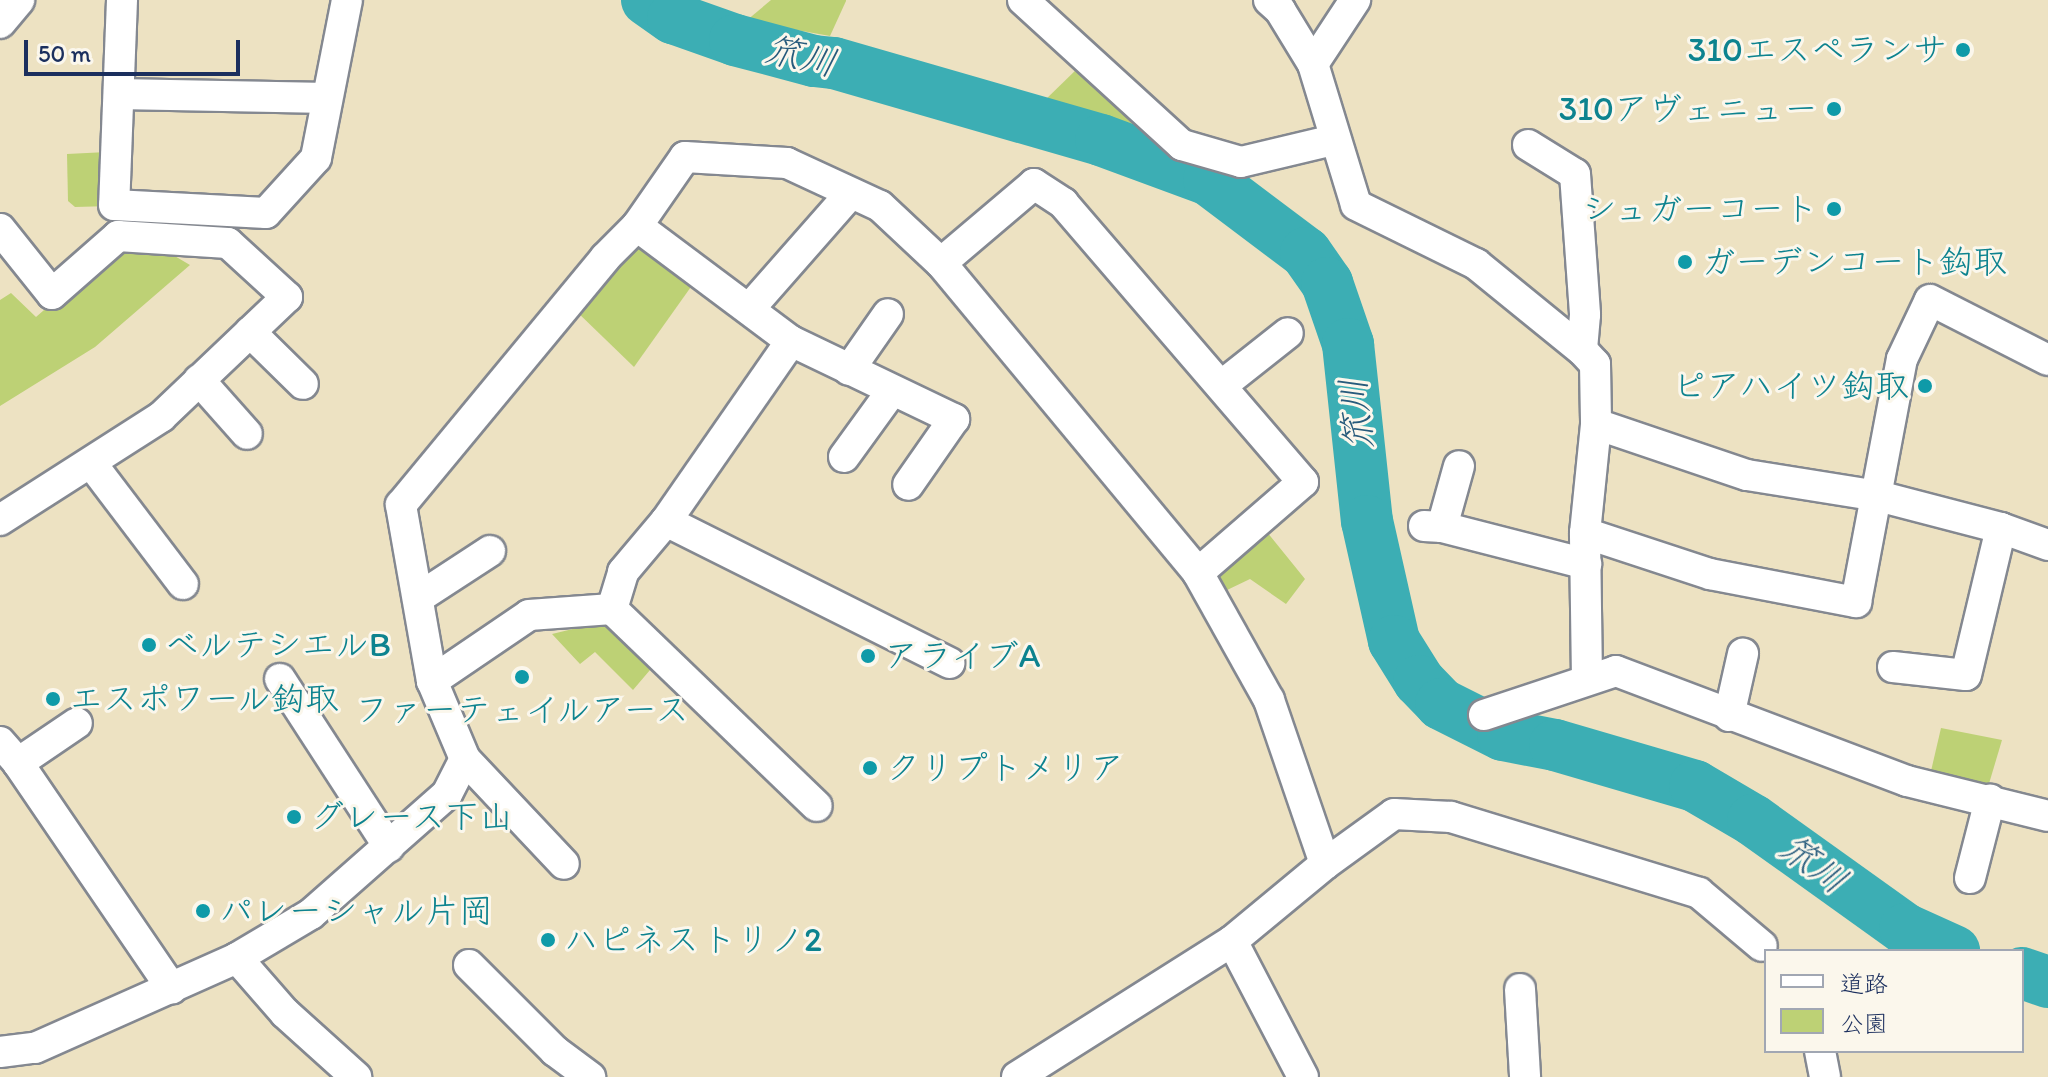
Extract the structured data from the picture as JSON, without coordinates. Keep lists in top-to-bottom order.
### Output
{
  "water": ["笊川"],
  "places": [
    "310エスペランサ",
    "310アヴェニュー",
    "シュガーコート",
    "ガーデンコート鈎取",
    "ピアハイツ鈎取",
    "ベルテシエルB",
    "アライブA",
    "ファーテェイルアース",
    "エスポワール鈎取",
    "クリプトメリア",
    "グレース下山",
    "パレーシャル片岡",
    "ハピネストリノ2"
  ],
  "legend": ["道路", "公園"],
  "scale_bar": "50 m"
}
